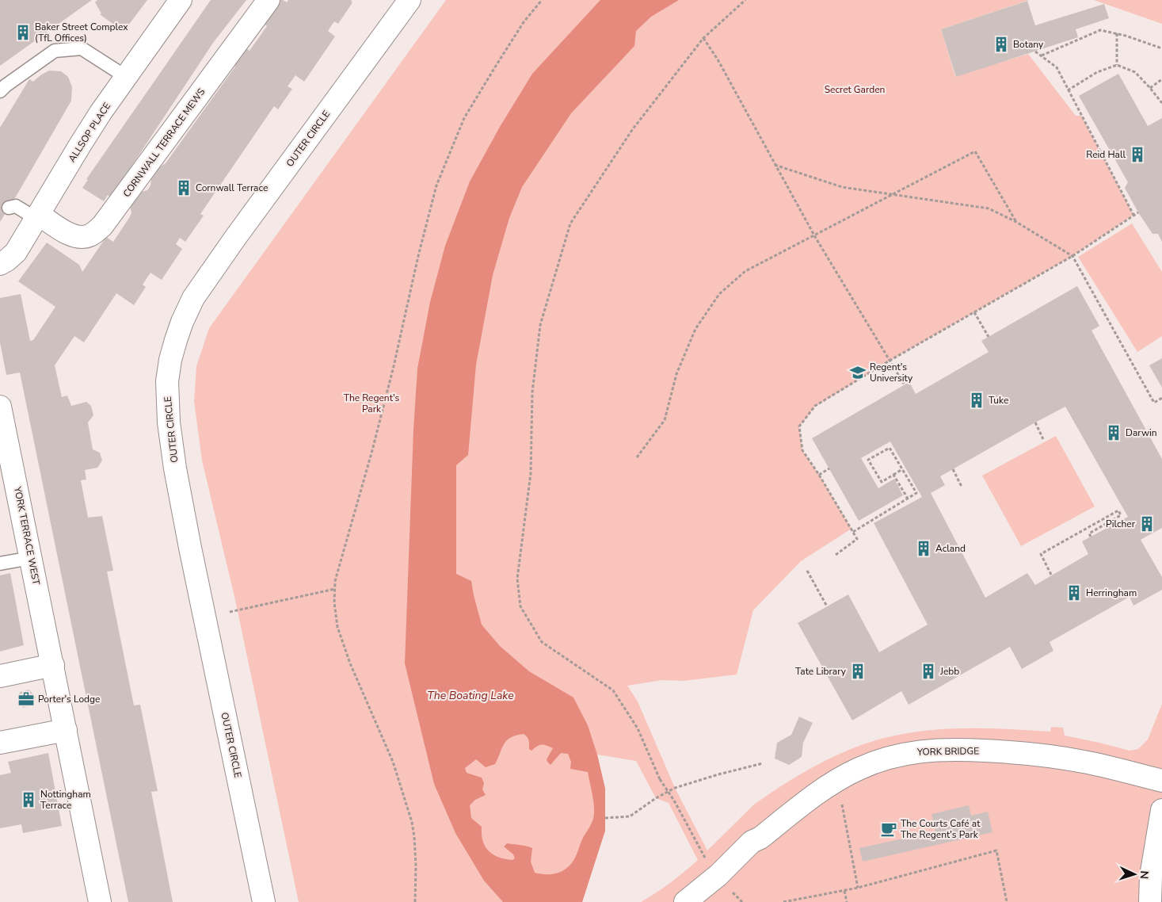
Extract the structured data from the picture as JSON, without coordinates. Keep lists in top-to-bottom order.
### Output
{
  "streets": {
    "street": [
      "ALLSOP PLACE",
      "OUTER CIRCLE",
      "CORNWALL TERRACE MEWS",
      "YORK TERRACE WEST",
      "YORK BRIDGE"
    ]
  },
  "crossings": [
    ["ALLSOP PLACE", "CORNWALL TERRACE MEWS"]
  ],
  "water": ["The Boating Lake"],
  "parks": ["Secret Garden", "The Regent's Park"],
  "places": {
    "building": [
      "Baker Street Complex (TfL Offices)",
      "Botany",
      "Reid Hall",
      "Cornwall Terrace",
      "Tuke",
      "Darwin",
      "Pilcher",
      "Acland",
      "Herringham",
      "Tate Library",
      "Jebb",
      "Nottingham Terrace"
    ],
    "school or university": ["Regent's University"],
    "office": ["Porter's Lodge"],
    "cafe": ["The Courts Café at The Regent's Park"]
  },
  "north": "right"
}
